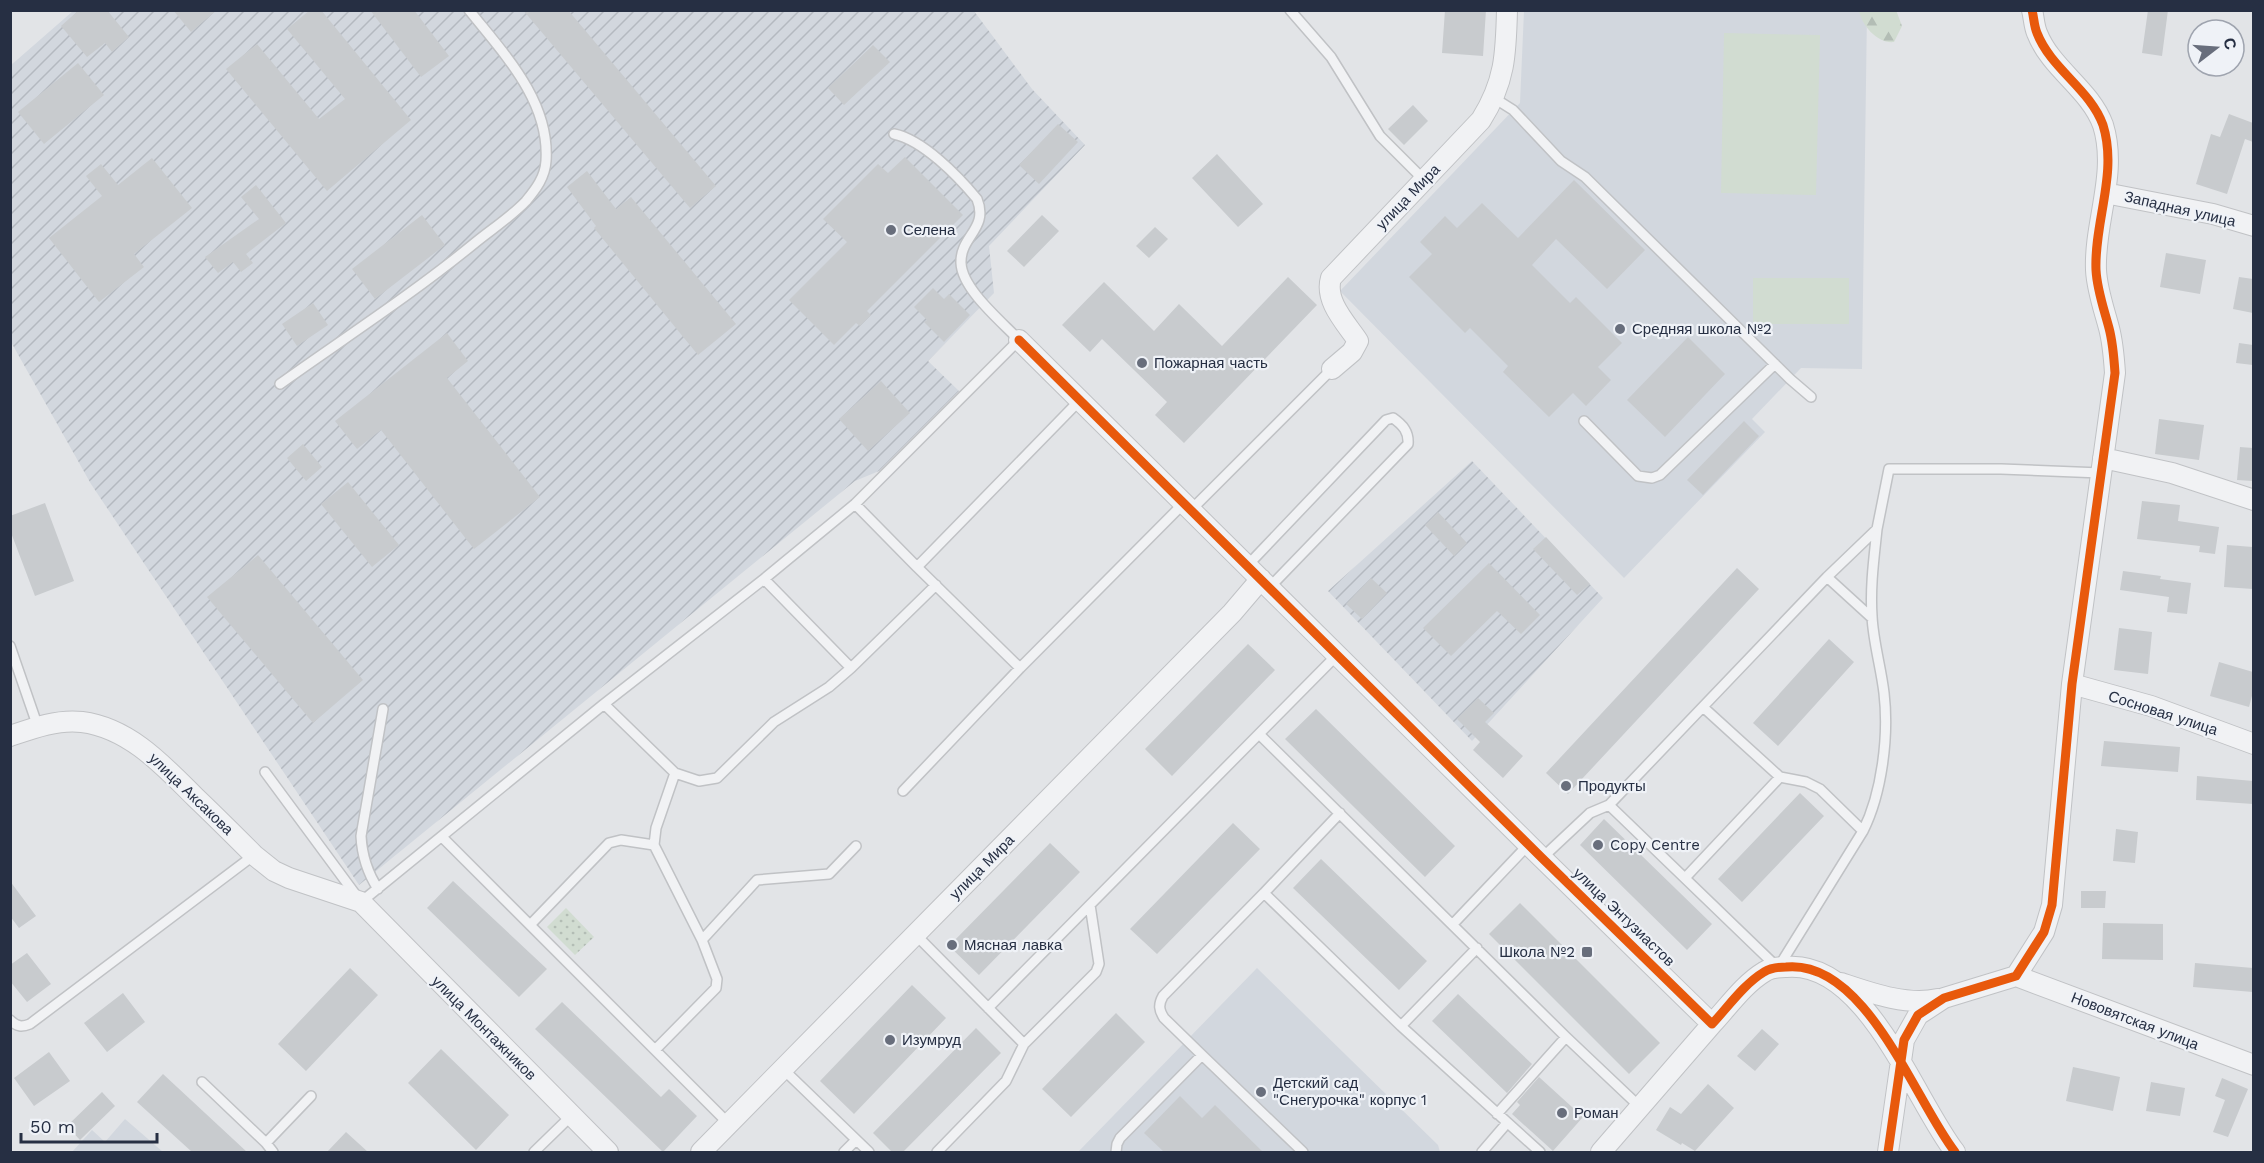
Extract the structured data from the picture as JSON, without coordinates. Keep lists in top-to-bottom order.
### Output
{
  "streets": {
    "street": [
      "улица Мира",
      "Западная улица",
      "Сосновая улица",
      "улица Аксакова",
      "улица Энтузиастов",
      "Нововятская улица",
      "улица Монтажников"
    ]
  },
  "crossings": [
    ["улица Мира", "улица Энтузиастов"],
    ["улица Аксакова", "улица Монтажников"]
  ],
  "places": {
    "other": [
      "Селена",
      "Средняя школа №2",
      "Пожарная часть",
      "Продукты",
      "Copy Centre",
      "Мясная лавка",
      "Изумруд",
      "Детский сад \"Снегурочка\" корпус 1",
      "Роман"
    ],
    "transit": ["Школа №2"]
  },
  "scale_bar": "50 m",
  "north": "right"
}
